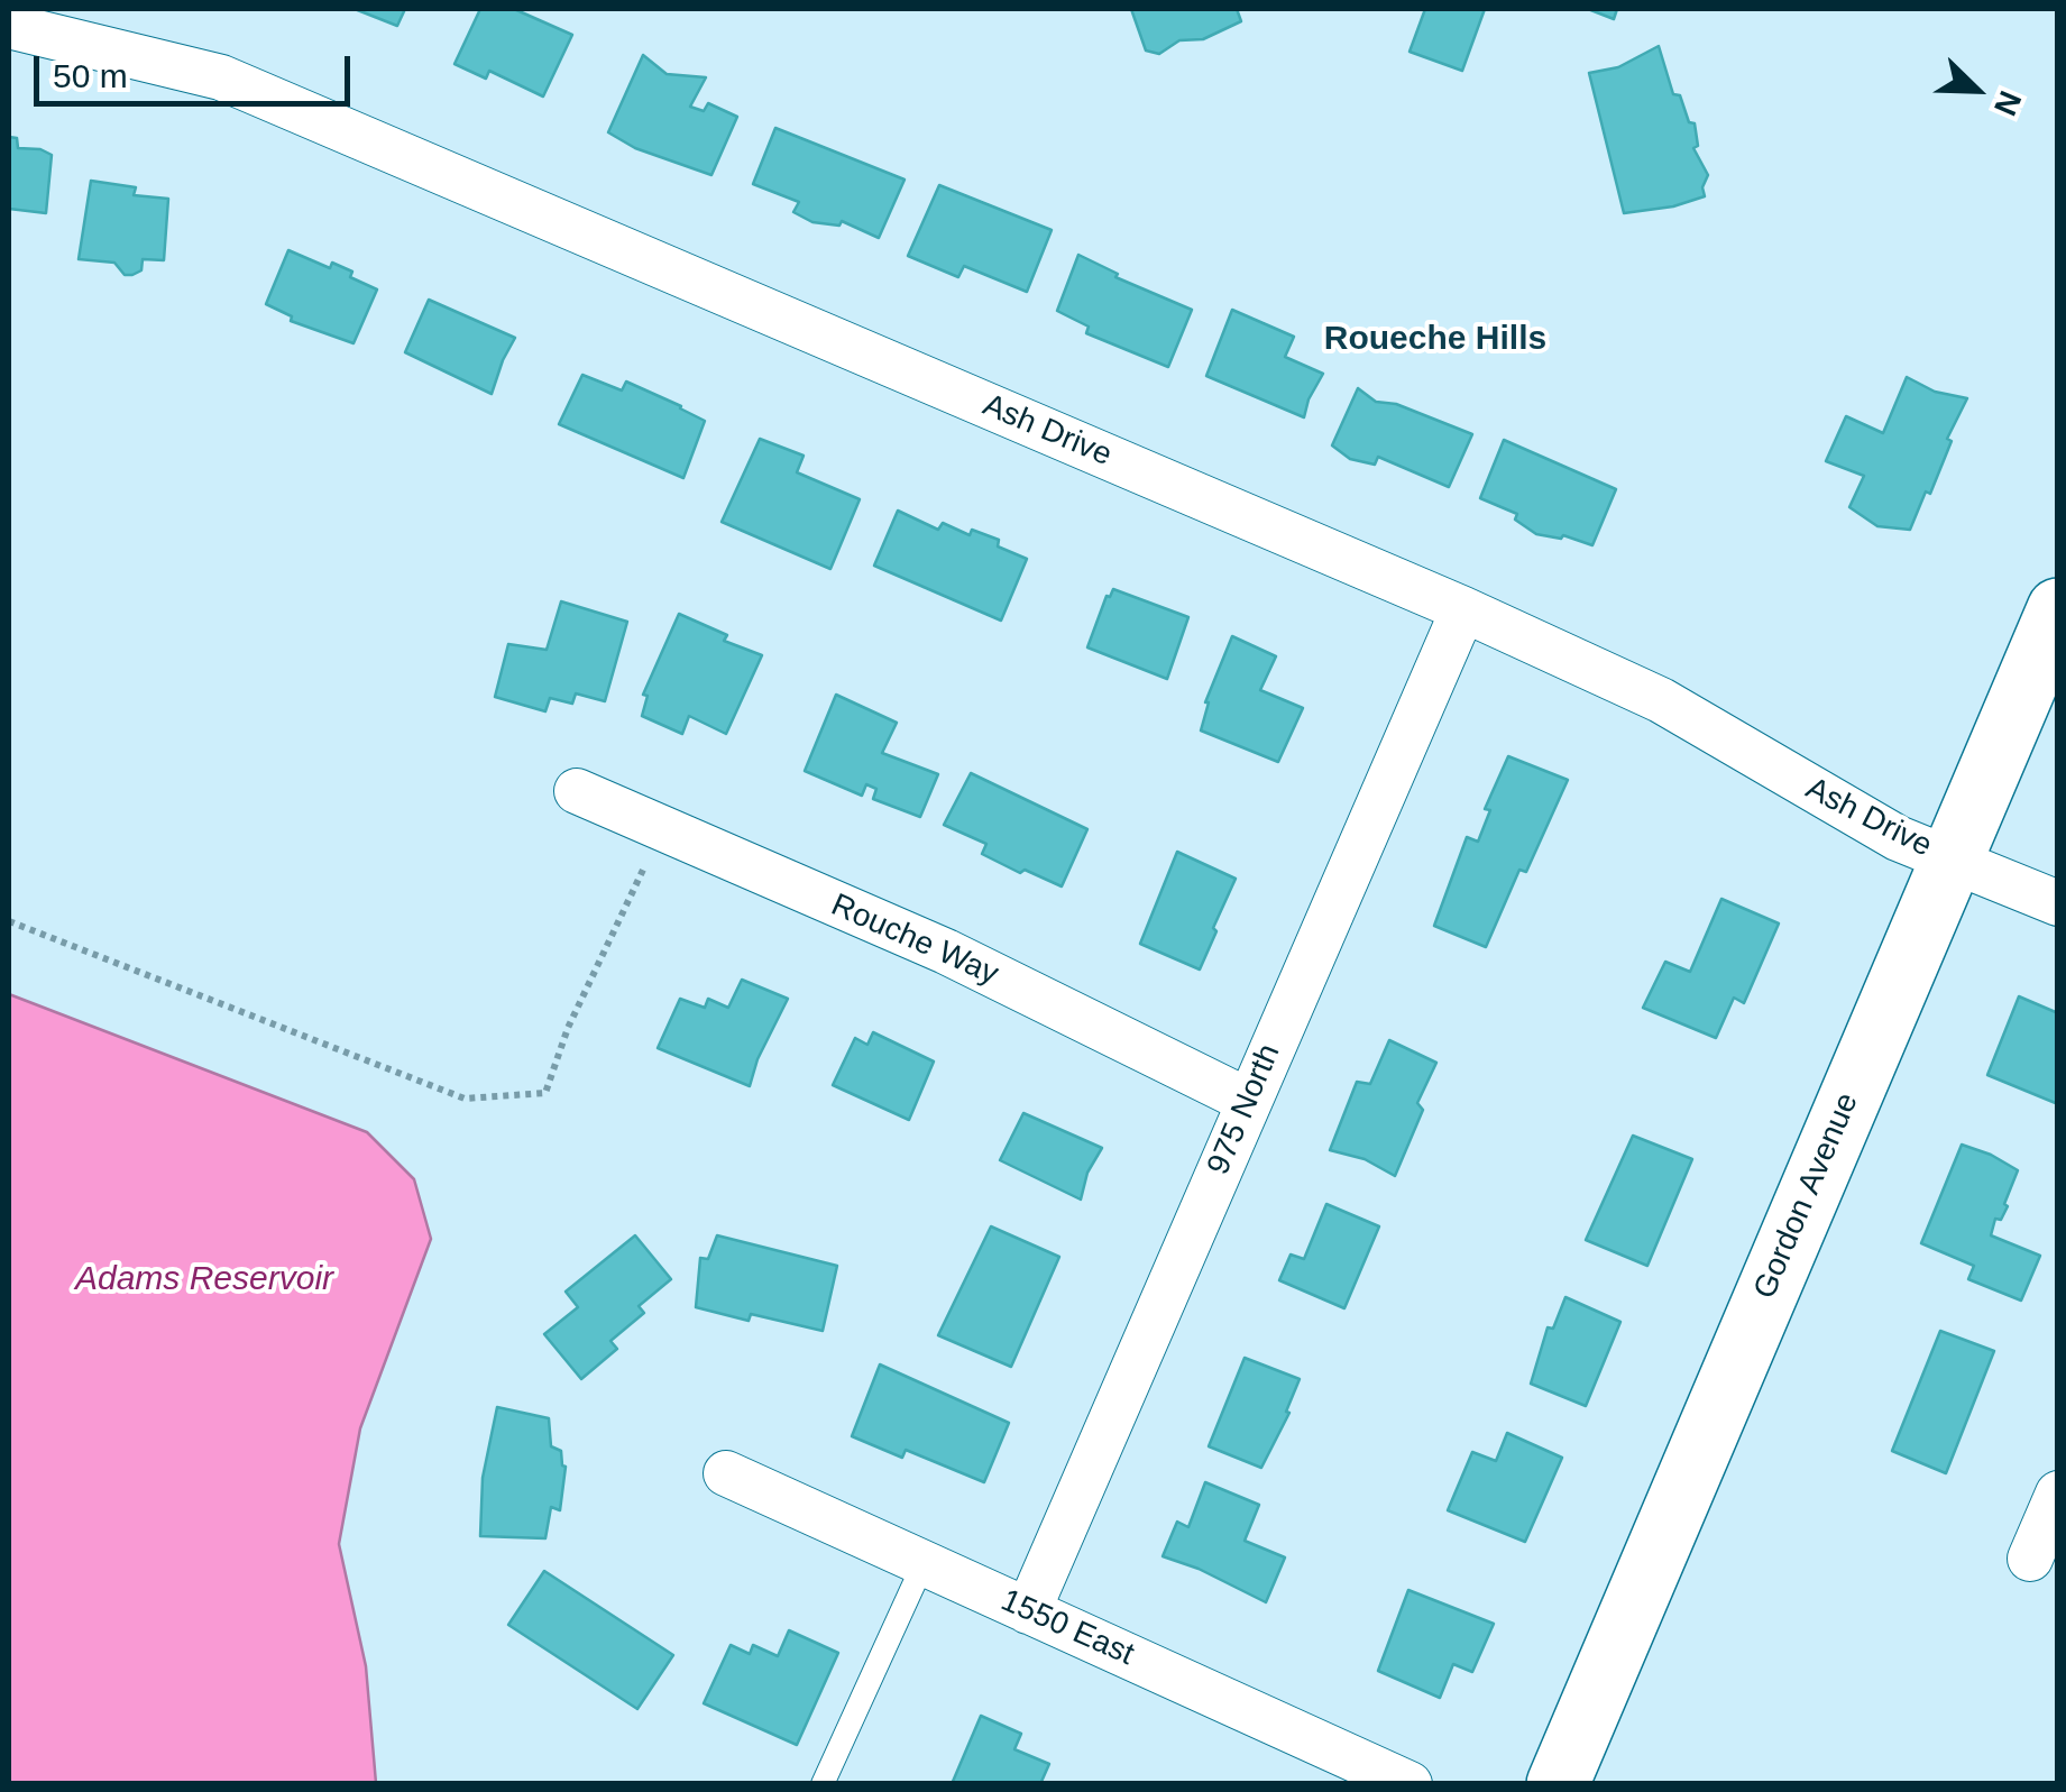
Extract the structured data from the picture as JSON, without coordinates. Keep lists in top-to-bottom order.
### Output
{
  "streets": {
    "main road": ["Gordon Avenue"],
    "street": [
      "Ash Drive",
      "Rouche Way",
      "975 North",
      "1550 East"
    ]
  },
  "crossings": [
    ["Ash Drive", "975 North"],
    ["Ash Drive", "Gordon Avenue"],
    ["Rouche Way", "975 North"],
    ["975 North", "1550 East"]
  ],
  "districts": ["Roueche Hills"],
  "water": ["Adams Reservoir"],
  "scale_bar": "50 m",
  "north": "bottom right"
}
